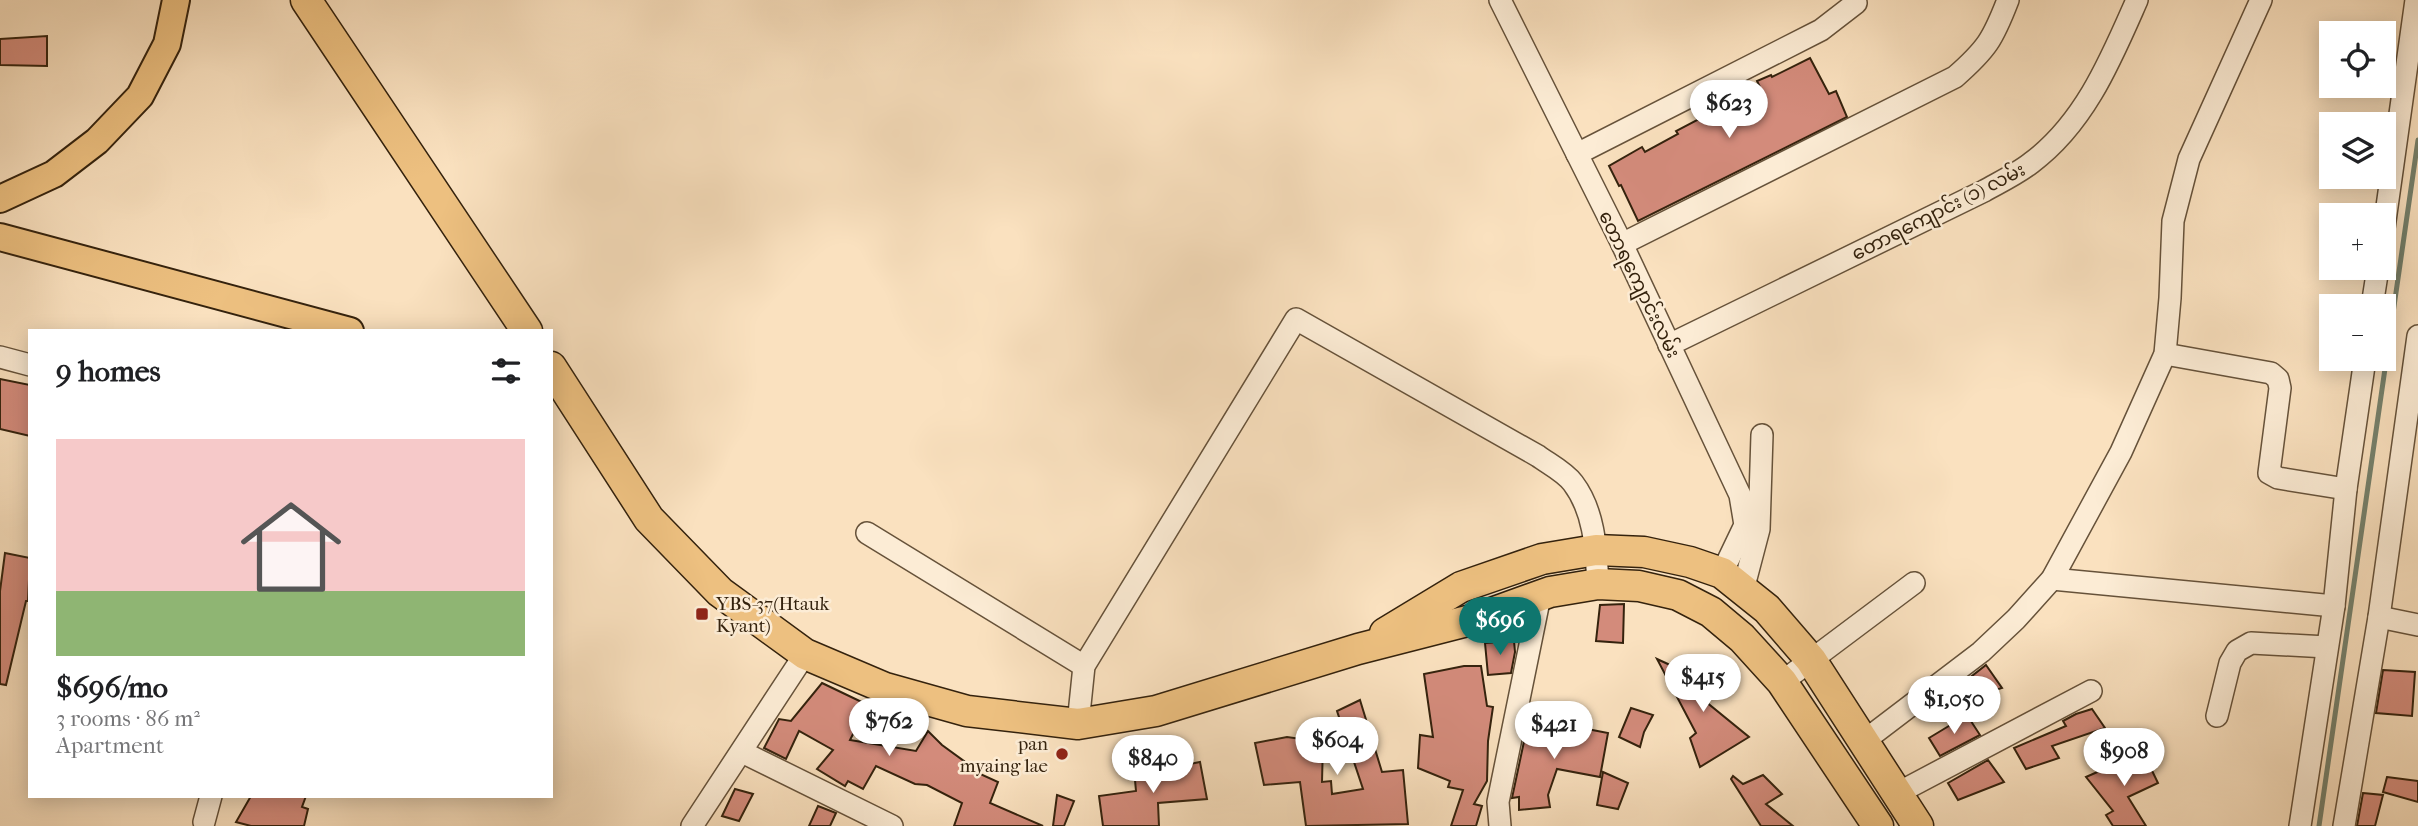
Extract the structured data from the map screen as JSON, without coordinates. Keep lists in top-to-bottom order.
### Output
{
  "streets": {
    "street": ["တောရကျောင်း (၁) လမ်း", "တောရကျောင်းလမ်း"]
  },
  "crossings": [
    ["တောရကျောင်း (၁) လမ်း", "တောရကျောင်းလမ်း"]
  ],
  "places": {
    "transit": ["YBS-37(Htauk Kyant)"],
    "other": ["pan myaing lae"]
  },
  "page": {
    "map_buttons": ["+", "−"],
    "price": [
      "$623",
      "$696",
      "$415",
      "$1,050",
      "$762",
      "$421",
      "$604",
      "$908",
      "$840"
    ],
    "heading": "9 homes",
    "list": [
      {
        "name": "$696/mo",
        "note": "3 rooms · 86 m² · Apartment"
      }
    ]
  }
}
